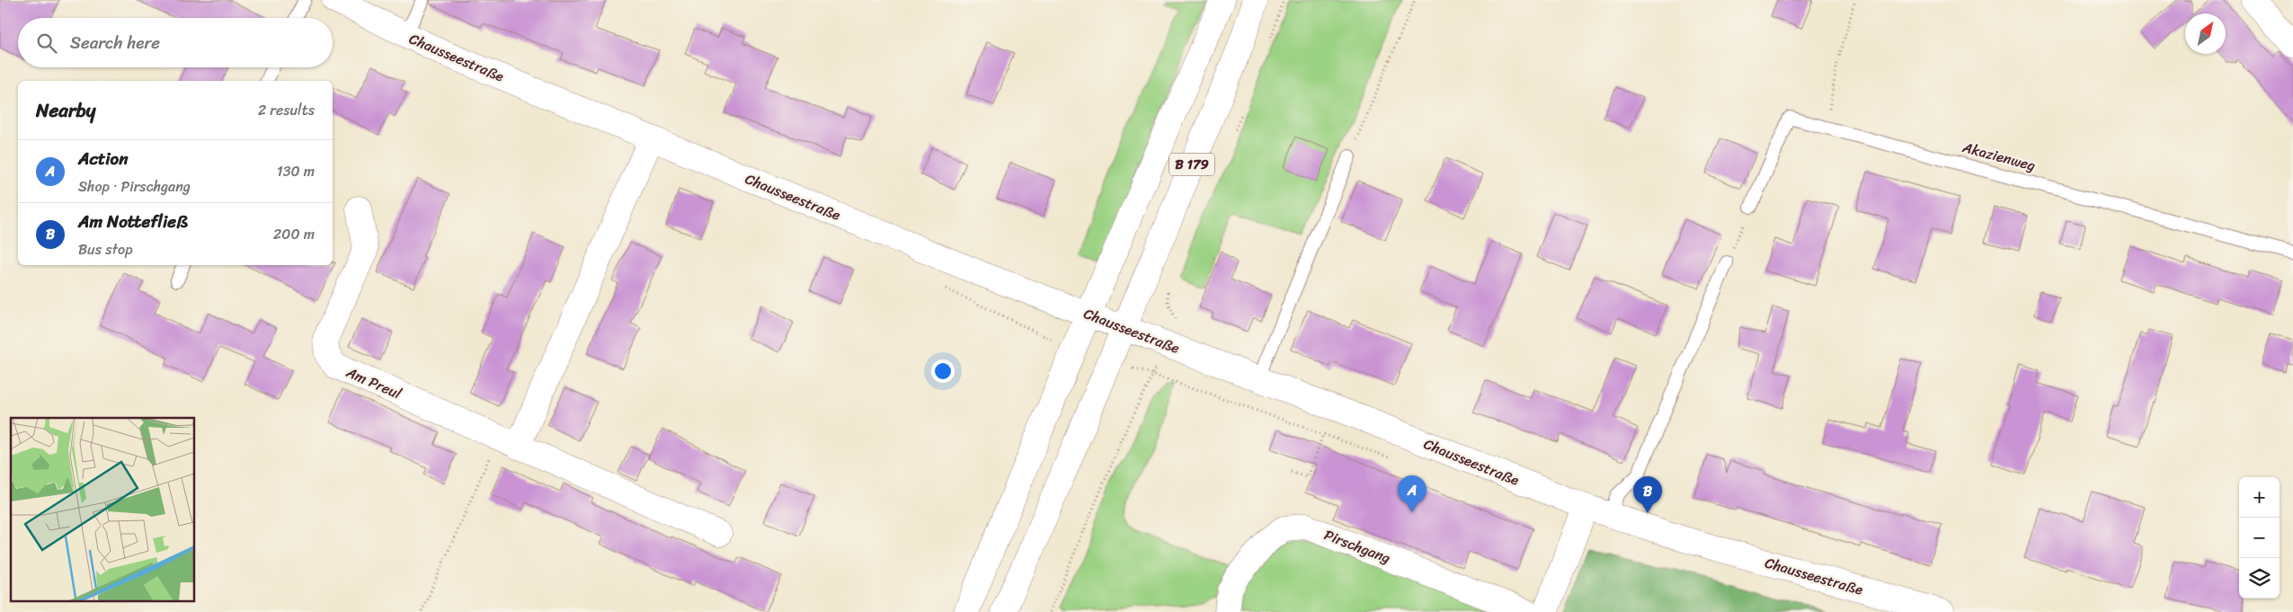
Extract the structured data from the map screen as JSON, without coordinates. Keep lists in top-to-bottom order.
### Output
{
  "streets": {
    "main road": [
      "Chausseestraße",
      "B 179",
      "Am Preul",
      "Pirschgang"
    ],
    "lane": ["Akazienweg"]
  },
  "crossings": [
    ["Chausseestraße", "B 179"]
  ],
  "north": "top right",
  "page": {
    "search": "Search here",
    "heading": ["Nearby", "2 results"],
    "list": [
      {
        "mark": "A",
        "name": "Action",
        "note": "Shop · Pirschgang",
        "value": "130 m"
      },
      {
        "mark": "B",
        "name": "Am Nottefließ",
        "note": "Bus stop",
        "value": "200 m"
      }
    ],
    "pins": ["A", "B"],
    "map_buttons": ["+", "−"]
  }
}
